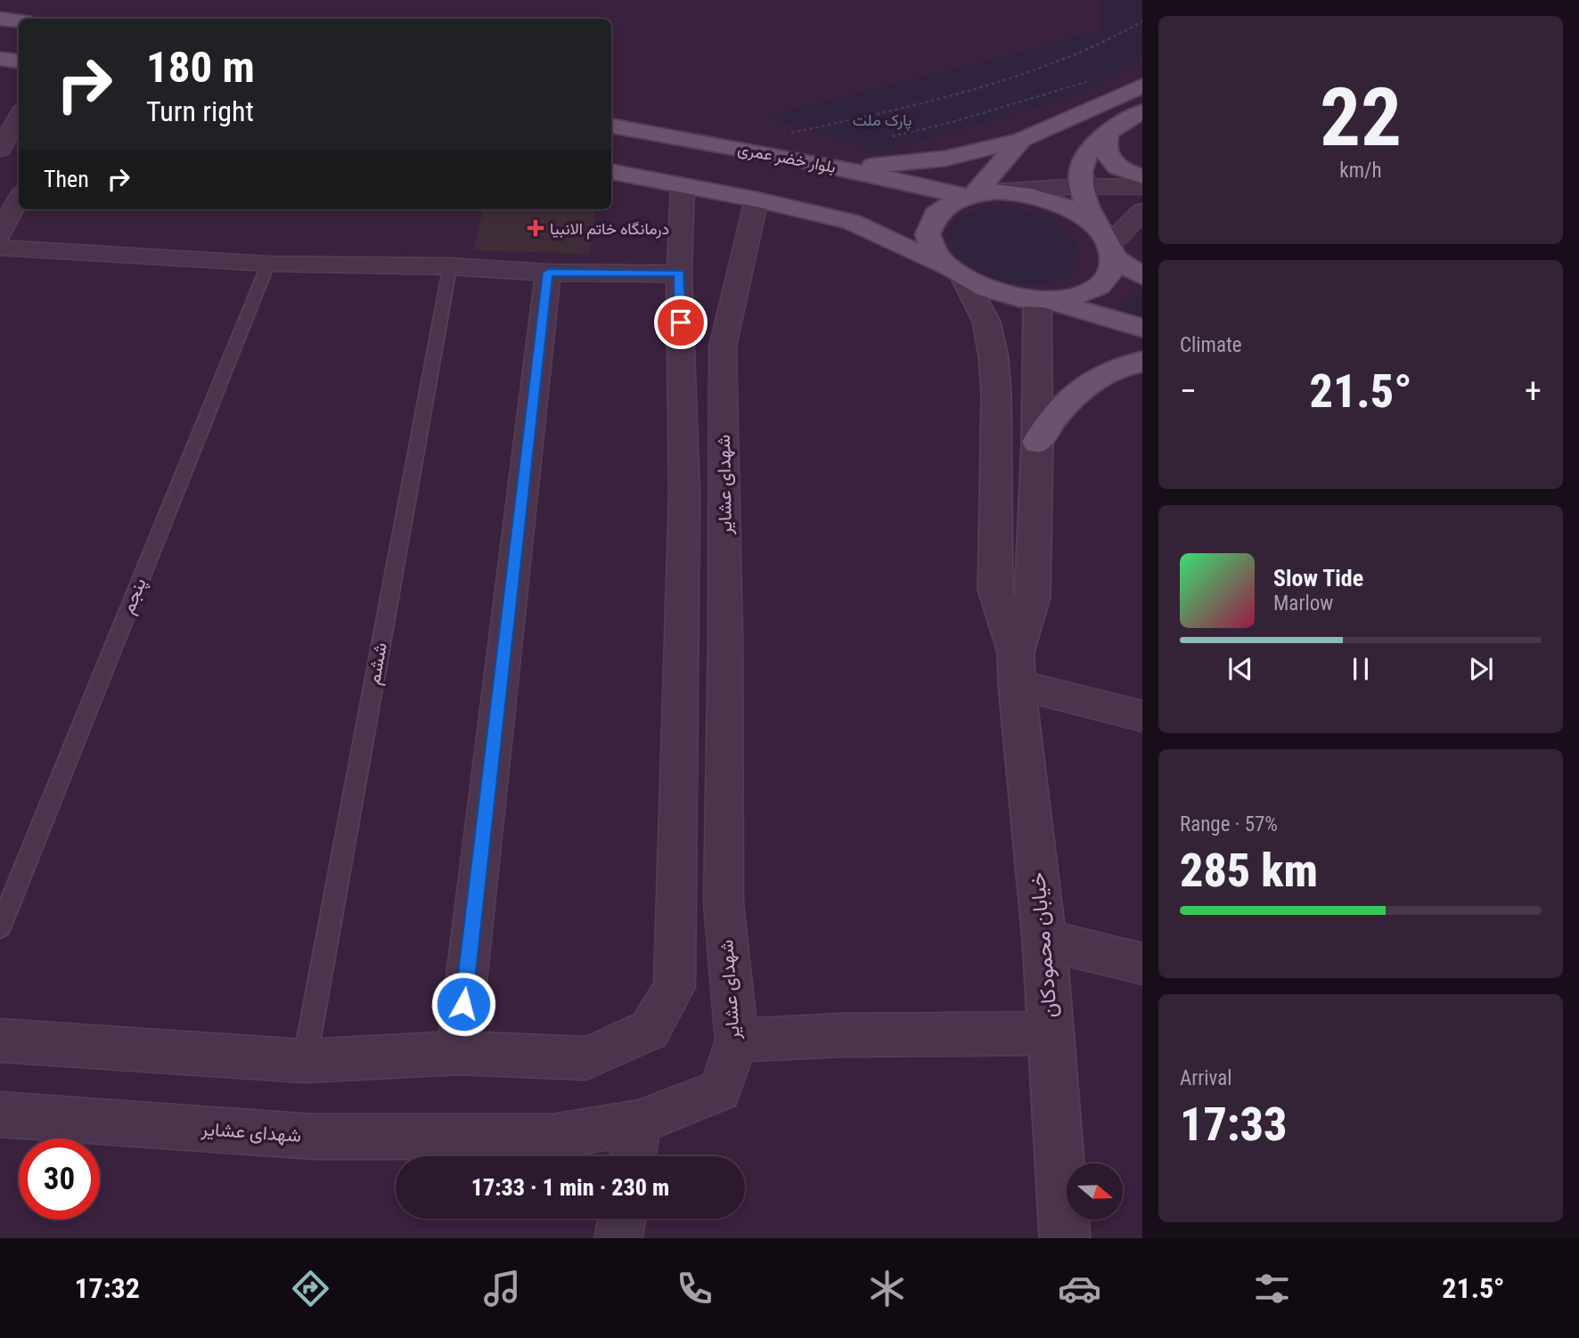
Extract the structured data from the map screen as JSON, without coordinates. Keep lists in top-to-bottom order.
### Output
{
  "streets": {
    "main road": ["بلوار خضر عمری"],
    "street": ["شهدای عشایر", "خیابان محمودکان"],
    "lane": ["پنجم", "ششم"]
  },
  "parks": ["پارک ملت"],
  "places": {
    "health": ["درمانگاه خاتم الانبیا"]
  },
  "north": "right",
  "page": {
    "tile": [
      ["22", "km/h"],
      "Climate",
      ["Range · 57%", "285 km"],
      ["Arrival", "17:33"]
    ],
    "turn": ["180 m", "Turn right"],
    "then": "Then",
    "heat": ["−", "21.5°", "+"],
    "song": ["Slow Tide", "Marlow"],
    "limit": "30",
    "trip": "17:33 · 1 min · 230 m",
    "tabs": ["17:32", "21.5°"]
  }
}
